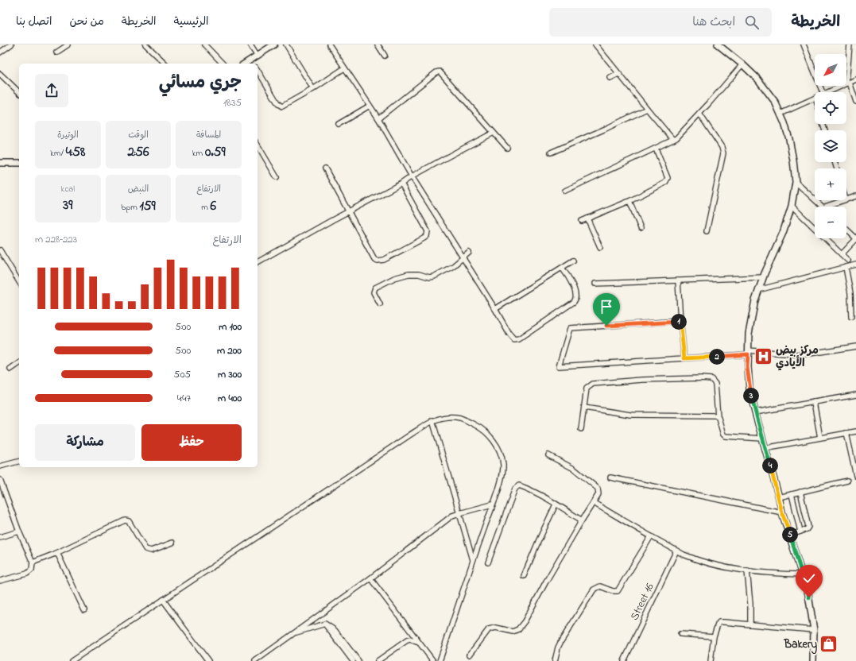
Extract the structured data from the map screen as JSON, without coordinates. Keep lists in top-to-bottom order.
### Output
{
  "streets": {
    "street": ["Street 16"]
  },
  "places": {
    "hospital": ["مركز بيض الأيادي"],
    "shop": ["Bakery"]
  },
  "north": "bottom left",
  "page": {
    "header": "الخريطة",
    "search": "ابحث هنا",
    "nav": [
      "الرئيسية",
      "الخريطة",
      "من نحن",
      "اتصل بنا"
    ],
    "map_buttons": ["+", "−"],
    "heading": ["جري مسائي", "18:35"],
    "stats": [
      ["المسافة", "0.59 km"],
      ["الوقت", "2:56"],
      ["الوتيرة", "4:58 /km"],
      ["الارتفاع", "6 m"],
      ["النبض", "159 bpm"],
      ["kcal", "39"]
    ],
    "chart": ["الارتفاع", "223–228 m"],
    "pins": [
      "1",
      "2",
      "3",
      "4",
      "5"
    ],
    "list": [
      {
        "name": "100 m",
        "note": "5:00"
      },
      {
        "name": "200 m",
        "note": "5:00"
      },
      {
        "name": "300 m",
        "note": "5:05"
      },
      {
        "name": "400 m",
        "note": "4:47"
      }
    ],
    "buttons": ["حفظ", "مشاركة"]
  }
}
